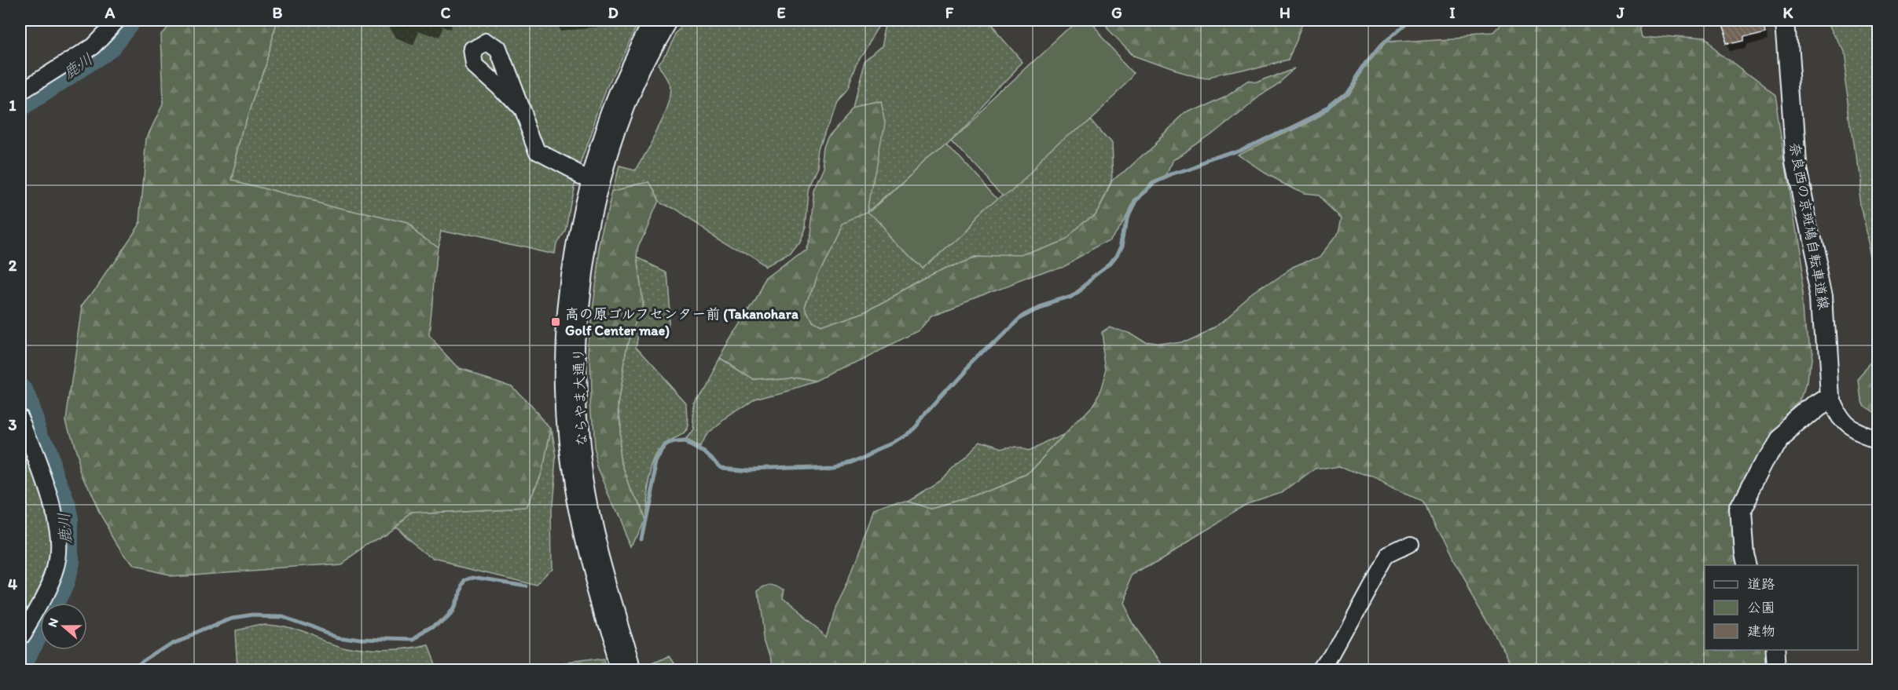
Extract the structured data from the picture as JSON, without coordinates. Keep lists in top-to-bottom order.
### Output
{
  "streets": {
    "main road": ["奈良西の京斑鳩自転車道線"],
    "street": ["ならやま大通り"]
  },
  "water": ["鹿川"],
  "places": {
    "transit": ["高の原ゴルフセンター前 (Takanohara Golf Center mae)"]
  },
  "legend": ["道路", "公園", "建物"],
  "north": "left",
  "grid": {
    "columns": [
      "A",
      "B",
      "C",
      "D",
      "E",
      "F",
      "G",
      "H",
      "I",
      "J",
      "K"
    ],
    "rows": [
      "1",
      "2",
      "3",
      "4"
    ]
  }
}
